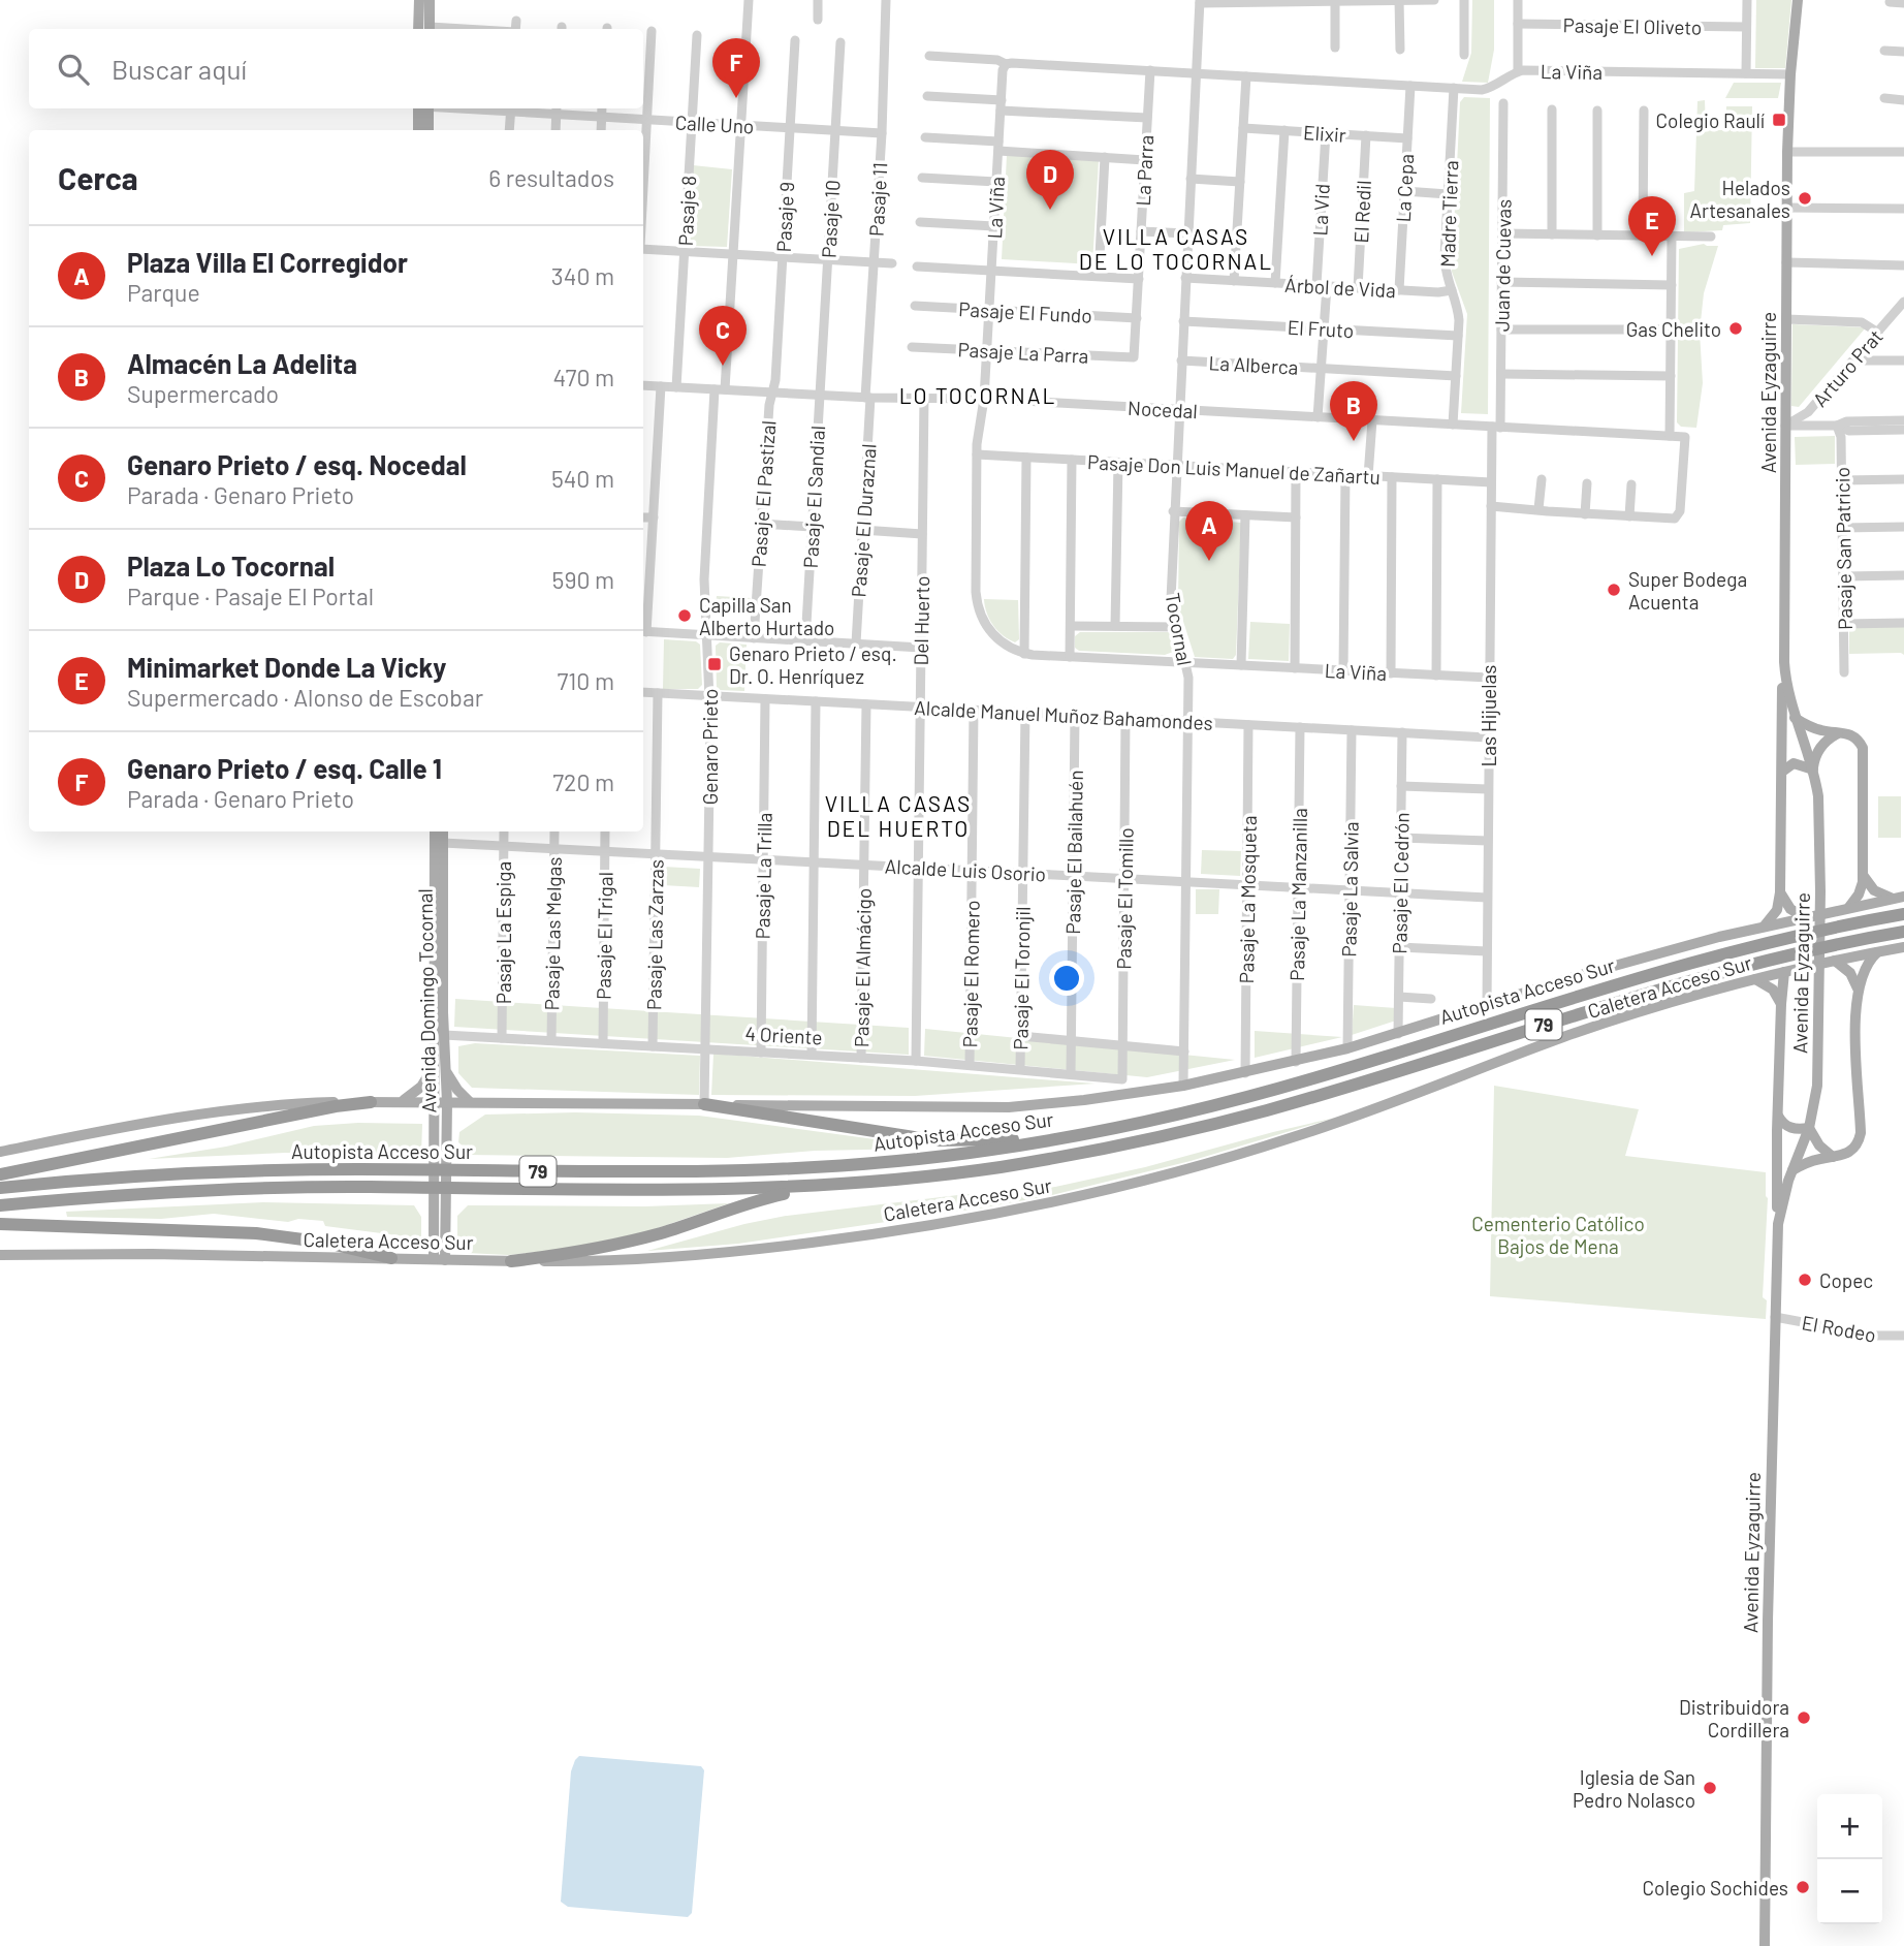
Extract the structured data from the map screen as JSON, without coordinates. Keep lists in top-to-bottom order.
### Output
{
  "streets": {
    "highway": ["Autopista Acceso Sur", "79"],
    "main road": ["Avenida Eyzaguirre", "Caletera Acceso Sur", "Avenida Domingo Tocornal"],
    "street": [
      "Pasaje El Oliveto",
      "La Viña",
      "Calle Uno",
      "Elixir",
      "La Parra",
      "La Cepa",
      "Pasaje 11",
      "La Vid",
      "Pasaje 8",
      "El Redil",
      "Madre Tierra",
      "Pasaje 9",
      "Pasaje 10",
      "Juan de Cuevas",
      "Árbol de Vida",
      "Pasaje El Fundo",
      "El Fruto",
      "Pasaje La Parra",
      "La Alberca",
      "Arturo Prat",
      "Nocedal",
      "Pasaje Don Luis Manuel de Zañartu",
      "Pasaje El Pastizal",
      "Pasaje El Sandial",
      "Pasaje El Duraznal",
      "Pasaje San Patricio",
      "Del Huerto",
      "Tocornal",
      "Alcalde Manuel Muñoz Bahamondes",
      "Las Hijuelas",
      "Genaro Prieto",
      "Pasaje El Bailahuén",
      "Alcalde Luis Osorio",
      "Pasaje La Trilla",
      "Pasaje El Cedrón",
      "Pasaje La Salvia",
      "Pasaje La Manzanilla",
      "Pasaje El Tomillo",
      "Pasaje La Mosqueta",
      "Pasaje La Espiga",
      "Pasaje Las Melgas",
      "Pasaje Las Zarzas",
      "Pasaje El Trigal",
      "Pasaje El Almácigo",
      "Pasaje El Romero",
      "Pasaje El Toronjil",
      "4 Oriente",
      "El Rodeo"
    ]
  },
  "crossings": [
    ["La Viña", "La Parra"],
    ["La Viña", "La Cepa"],
    ["La Viña", "Madre Tierra"],
    ["La Viña", "Pasaje El Fundo"],
    ["La Viña", "Pasaje La Parra"],
    ["La Viña", "Avenida Eyzaguirre"],
    ["La Viña", "Nocedal"],
    ["La Viña", "Pasaje Don Luis Manuel de Zañartu"],
    ["La Viña", "Tocornal"],
    ["La Viña", "Las Hijuelas"],
    ["Calle Uno", "Pasaje 11"],
    ["Calle Uno", "Pasaje 8"],
    ["Calle Uno", "Pasaje 9"],
    ["Calle Uno", "Pasaje 10"],
    ["Calle Uno", "Genaro Prieto"],
    ["Elixir", "La Cepa"],
    ["Elixir", "La Vid"],
    ["Elixir", "El Redil"],
    ["La Parra", "Pasaje El Fundo"],
    ["La Parra", "Pasaje La Parra"],
    ["La Cepa", "Árbol de Vida"],
    ["Pasaje 11", "Nocedal"],
    ["Pasaje 11", "Pasaje El Duraznal"],
    ["La Vid", "Árbol de Vida"],
    ["La Vid", "El Fruto"],
    ["La Vid", "La Alberca"],
    ["La Vid", "Nocedal"],
    ["Pasaje 8", "Nocedal"],
    ["El Redil", "Árbol de Vida"],
    ["Madre Tierra", "Árbol de Vida"],
    ["Madre Tierra", "El Fruto"],
    ["Madre Tierra", "La Alberca"],
    ["Madre Tierra", "Nocedal"],
    ["Pasaje 9", "Nocedal"],
    ["Pasaje 9", "Pasaje El Pastizal"],
    ["Pasaje 10", "Nocedal"],
    ["Pasaje 10", "Pasaje El Sandial"],
    ["Juan de Cuevas", "Nocedal"],
    ["Juan de Cuevas", "Las Hijuelas"],
    ["Árbol de Vida", "Tocornal"],
    ["El Fruto", "Tocornal"],
    ["La Alberca", "Tocornal"],
    ["Arturo Prat", "Avenida Eyzaguirre"],
    ["Avenida Eyzaguirre", "El Rodeo"],
    ["Nocedal", "Pasaje El Pastizal"],
    ["Nocedal", "Pasaje El Sandial"],
    ["Nocedal", "Pasaje El Duraznal"],
    ["Nocedal", "Del Huerto"],
    ["Nocedal", "Tocornal"],
    ["Nocedal", "Las Hijuelas"],
    ["Nocedal", "Genaro Prieto"],
    ["Pasaje Don Luis Manuel de Zañartu", "Tocornal"],
    ["Pasaje Don Luis Manuel de Zañartu", "Las Hijuelas"],
    ["Del Huerto", "Alcalde Manuel Muñoz Bahamondes"],
    ["Del Huerto", "Alcalde Luis Osorio"],
    ["Del Huerto", "4 Oriente"],
    ["Tocornal", "Alcalde Manuel Muñoz Bahamondes"],
    ["Tocornal", "Alcalde Luis Osorio"],
    ["Tocornal", "Caletera Acceso Sur"],
    ["Alcalde Manuel Muñoz Bahamondes", "Las Hijuelas"],
    ["Alcalde Manuel Muñoz Bahamondes", "Genaro Prieto"],
    ["Alcalde Manuel Muñoz Bahamondes", "Pasaje El Bailahuén"],
    ["Alcalde Manuel Muñoz Bahamondes", "Pasaje La Trilla"],
    ["Alcalde Manuel Muñoz Bahamondes", "Pasaje El Cedrón"],
    ["Alcalde Manuel Muñoz Bahamondes", "Pasaje La Salvia"],
    ["Alcalde Manuel Muñoz Bahamondes", "Pasaje La Manzanilla"],
    ["Alcalde Manuel Muñoz Bahamondes", "Pasaje El Tomillo"],
    ["Alcalde Manuel Muñoz Bahamondes", "Pasaje La Mosqueta"],
    ["Alcalde Manuel Muñoz Bahamondes", "Pasaje Las Zarzas"],
    ["Alcalde Manuel Muñoz Bahamondes", "Pasaje El Almácigo"],
    ["Alcalde Manuel Muñoz Bahamondes", "Pasaje El Romero"],
    ["Alcalde Manuel Muñoz Bahamondes", "Pasaje El Toronjil"],
    ["Las Hijuelas", "Alcalde Luis Osorio"],
    ["Las Hijuelas", "Caletera Acceso Sur"],
    ["Genaro Prieto", "Alcalde Luis Osorio"],
    ["Genaro Prieto", "Caletera Acceso Sur"],
    ["Genaro Prieto", "4 Oriente"],
    ["Pasaje El Bailahuén", "Alcalde Luis Osorio"],
    ["Pasaje El Bailahuén", "4 Oriente"],
    ["Alcalde Luis Osorio", "Pasaje La Trilla"],
    ["Alcalde Luis Osorio", "Pasaje El Cedrón"],
    ["Alcalde Luis Osorio", "Pasaje La Salvia"],
    ["Alcalde Luis Osorio", "Pasaje La Manzanilla"],
    ["Alcalde Luis Osorio", "Pasaje El Tomillo"],
    ["Alcalde Luis Osorio", "Pasaje La Mosqueta"],
    ["Alcalde Luis Osorio", "Pasaje La Espiga"],
    ["Alcalde Luis Osorio", "Pasaje Las Melgas"],
    ["Alcalde Luis Osorio", "Pasaje Las Zarzas"],
    ["Alcalde Luis Osorio", "Pasaje El Trigal"],
    ["Alcalde Luis Osorio", "Pasaje El Almácigo"],
    ["Alcalde Luis Osorio", "Pasaje El Romero"],
    ["Alcalde Luis Osorio", "Pasaje El Toronjil"],
    ["Alcalde Luis Osorio", "Avenida Domingo Tocornal"],
    ["Pasaje La Trilla", "4 Oriente"],
    ["Pasaje El Cedrón", "Caletera Acceso Sur"],
    ["Pasaje La Salvia", "Caletera Acceso Sur"],
    ["Pasaje La Manzanilla", "Caletera Acceso Sur"],
    ["Pasaje El Tomillo", "4 Oriente"],
    ["Pasaje La Mosqueta", "Caletera Acceso Sur"],
    ["Pasaje La Espiga", "4 Oriente"],
    ["Pasaje Las Melgas", "4 Oriente"],
    ["Pasaje Las Zarzas", "4 Oriente"],
    ["Pasaje El Trigal", "4 Oriente"],
    ["Pasaje El Almácigo", "4 Oriente"],
    ["Pasaje El Romero", "4 Oriente"],
    ["Pasaje El Toronjil", "4 Oriente"],
    ["Caletera Acceso Sur", "Avenida Domingo Tocornal"],
    ["Avenida Domingo Tocornal", "4 Oriente"]
  ],
  "districts": ["VILLA CASAS DE LO TOCORNAL", "LO TOCORNAL", "VILLA CASAS DEL HUERTO"],
  "parks": ["Cementerio Católico Bajos de Mena"],
  "places": {
    "transit": ["Colegio Raulí", "Genaro Prieto / esq. Dr. O. Henríquez"],
    "other": [
      "Helados Artesanales",
      "Gas Chelito",
      "Super Bodega Acuenta",
      "Capilla San Alberto Hurtado",
      "Copec",
      "Distribuidora Cordillera",
      "Iglesia de San Pedro Nolasco",
      "Colegio Sochides"
    ]
  },
  "page": {
    "search": "Buscar aquí",
    "pins": [
      "F",
      "D",
      "E",
      "C",
      "B",
      "A"
    ],
    "heading": ["Cerca", "6 resultados"],
    "list": [
      {
        "mark": "A",
        "name": "Plaza Villa El Corregidor",
        "note": "Parque",
        "value": "340 m"
      },
      {
        "mark": "B",
        "name": "Almacén La Adelita",
        "note": "Supermercado",
        "value": "470 m"
      },
      {
        "mark": "C",
        "name": "Genaro Prieto / esq. Nocedal",
        "note": "Parada · Genaro Prieto",
        "value": "540 m"
      },
      {
        "mark": "D",
        "name": "Plaza Lo Tocornal",
        "note": "Parque · Pasaje El Portal",
        "value": "590 m"
      },
      {
        "mark": "E",
        "name": "Minimarket Donde La Vicky",
        "note": "Supermercado · Alonso de Escobar",
        "value": "710 m"
      },
      {
        "mark": "F",
        "name": "Genaro Prieto / esq. Calle 1",
        "note": "Parada · Genaro Prieto",
        "value": "720 m"
      }
    ],
    "map_buttons": ["+", "−"]
  }
}
